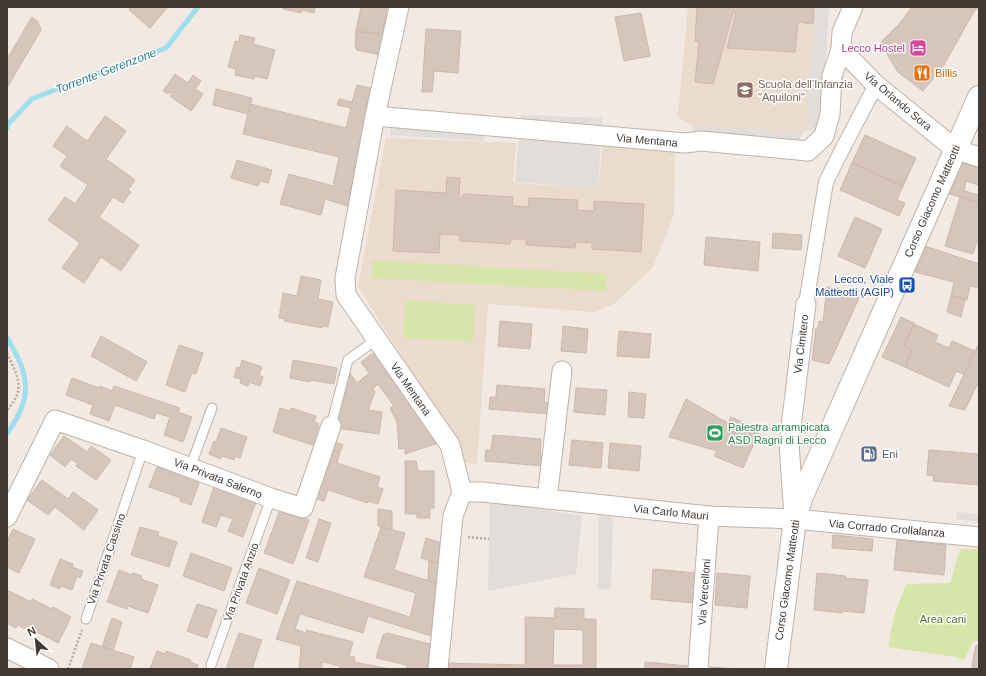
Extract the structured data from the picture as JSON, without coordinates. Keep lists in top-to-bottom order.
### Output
{
  "streets": {
    "street": [
      "Via Orlando Sora",
      "Via Mentana",
      "Corso Giacomo Matteotti",
      "Via Cimitero",
      "Via Privata Salerno",
      "Via Carlo Mauri",
      "Via Corrado Crollalanza",
      "Via Vercelloni"
    ],
    "lane": ["Via Privata Cassino", "Via Privata Anzio"]
  },
  "crossings": [
    ["Via Orlando Sora", "Via Mentana"],
    ["Via Orlando Sora", "Corso Giacomo Matteotti"],
    ["Via Orlando Sora", "Via Cimitero"],
    ["Via Mentana", "Via Privata Salerno"],
    ["Via Mentana", "Via Carlo Mauri"],
    ["Corso Giacomo Matteotti", "Via Cimitero"],
    ["Corso Giacomo Matteotti", "Via Carlo Mauri"],
    ["Corso Giacomo Matteotti", "Via Corrado Crollalanza"],
    ["Via Cimitero", "Via Carlo Mauri"],
    ["Via Cimitero", "Via Corrado Crollalanza"],
    ["Via Privata Salerno", "Via Privata Cassino"],
    ["Via Privata Salerno", "Via Privata Anzio"],
    ["Via Carlo Mauri", "Via Corrado Crollalanza"],
    ["Via Carlo Mauri", "Via Vercelloni"]
  ],
  "water": ["Torrente Gerenzone"],
  "parks": ["Area cani"],
  "places": {
    "hotel": ["Lecco Hostel"],
    "restaurant": ["Billis"],
    "school or university": ["Scuola dell’Infanzia \"Aquiloni\""],
    "bus stop": ["Lecco, Viale Matteotti (AGIP)"],
    "sports": ["Palestra arrampicata ASD Ragni di Lecco"],
    "fuel station": ["Eni"]
  },
  "north": "top left"
}
